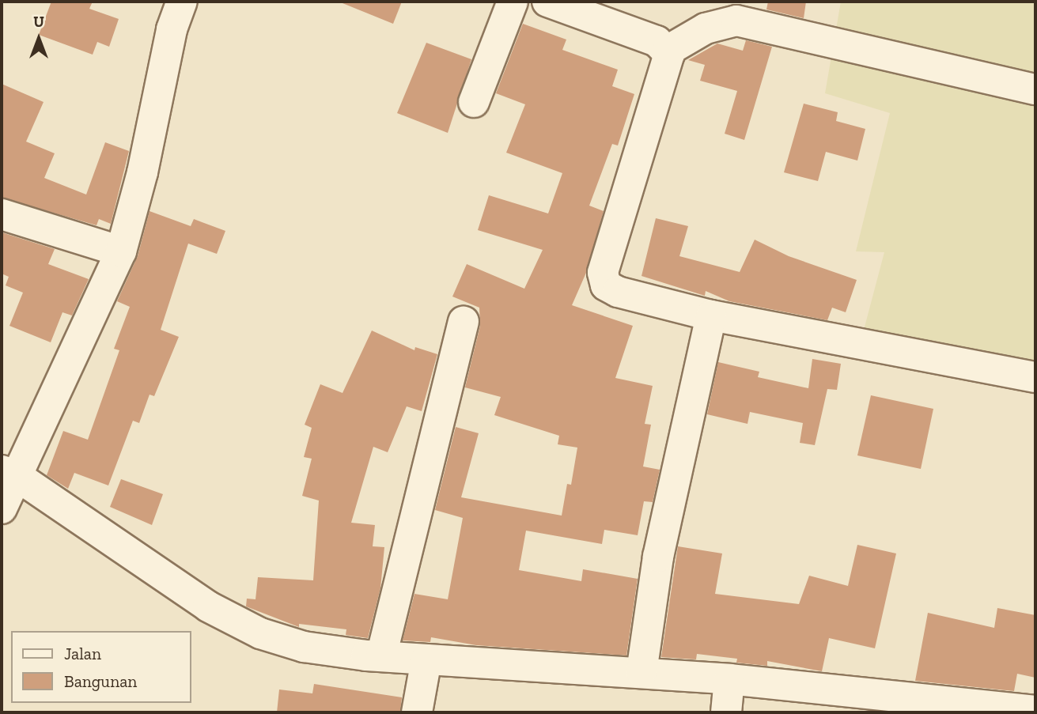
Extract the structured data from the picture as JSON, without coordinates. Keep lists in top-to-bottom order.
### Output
{
  "legend": ["Jalan", "Bangunan"],
  "north": "top"
}
